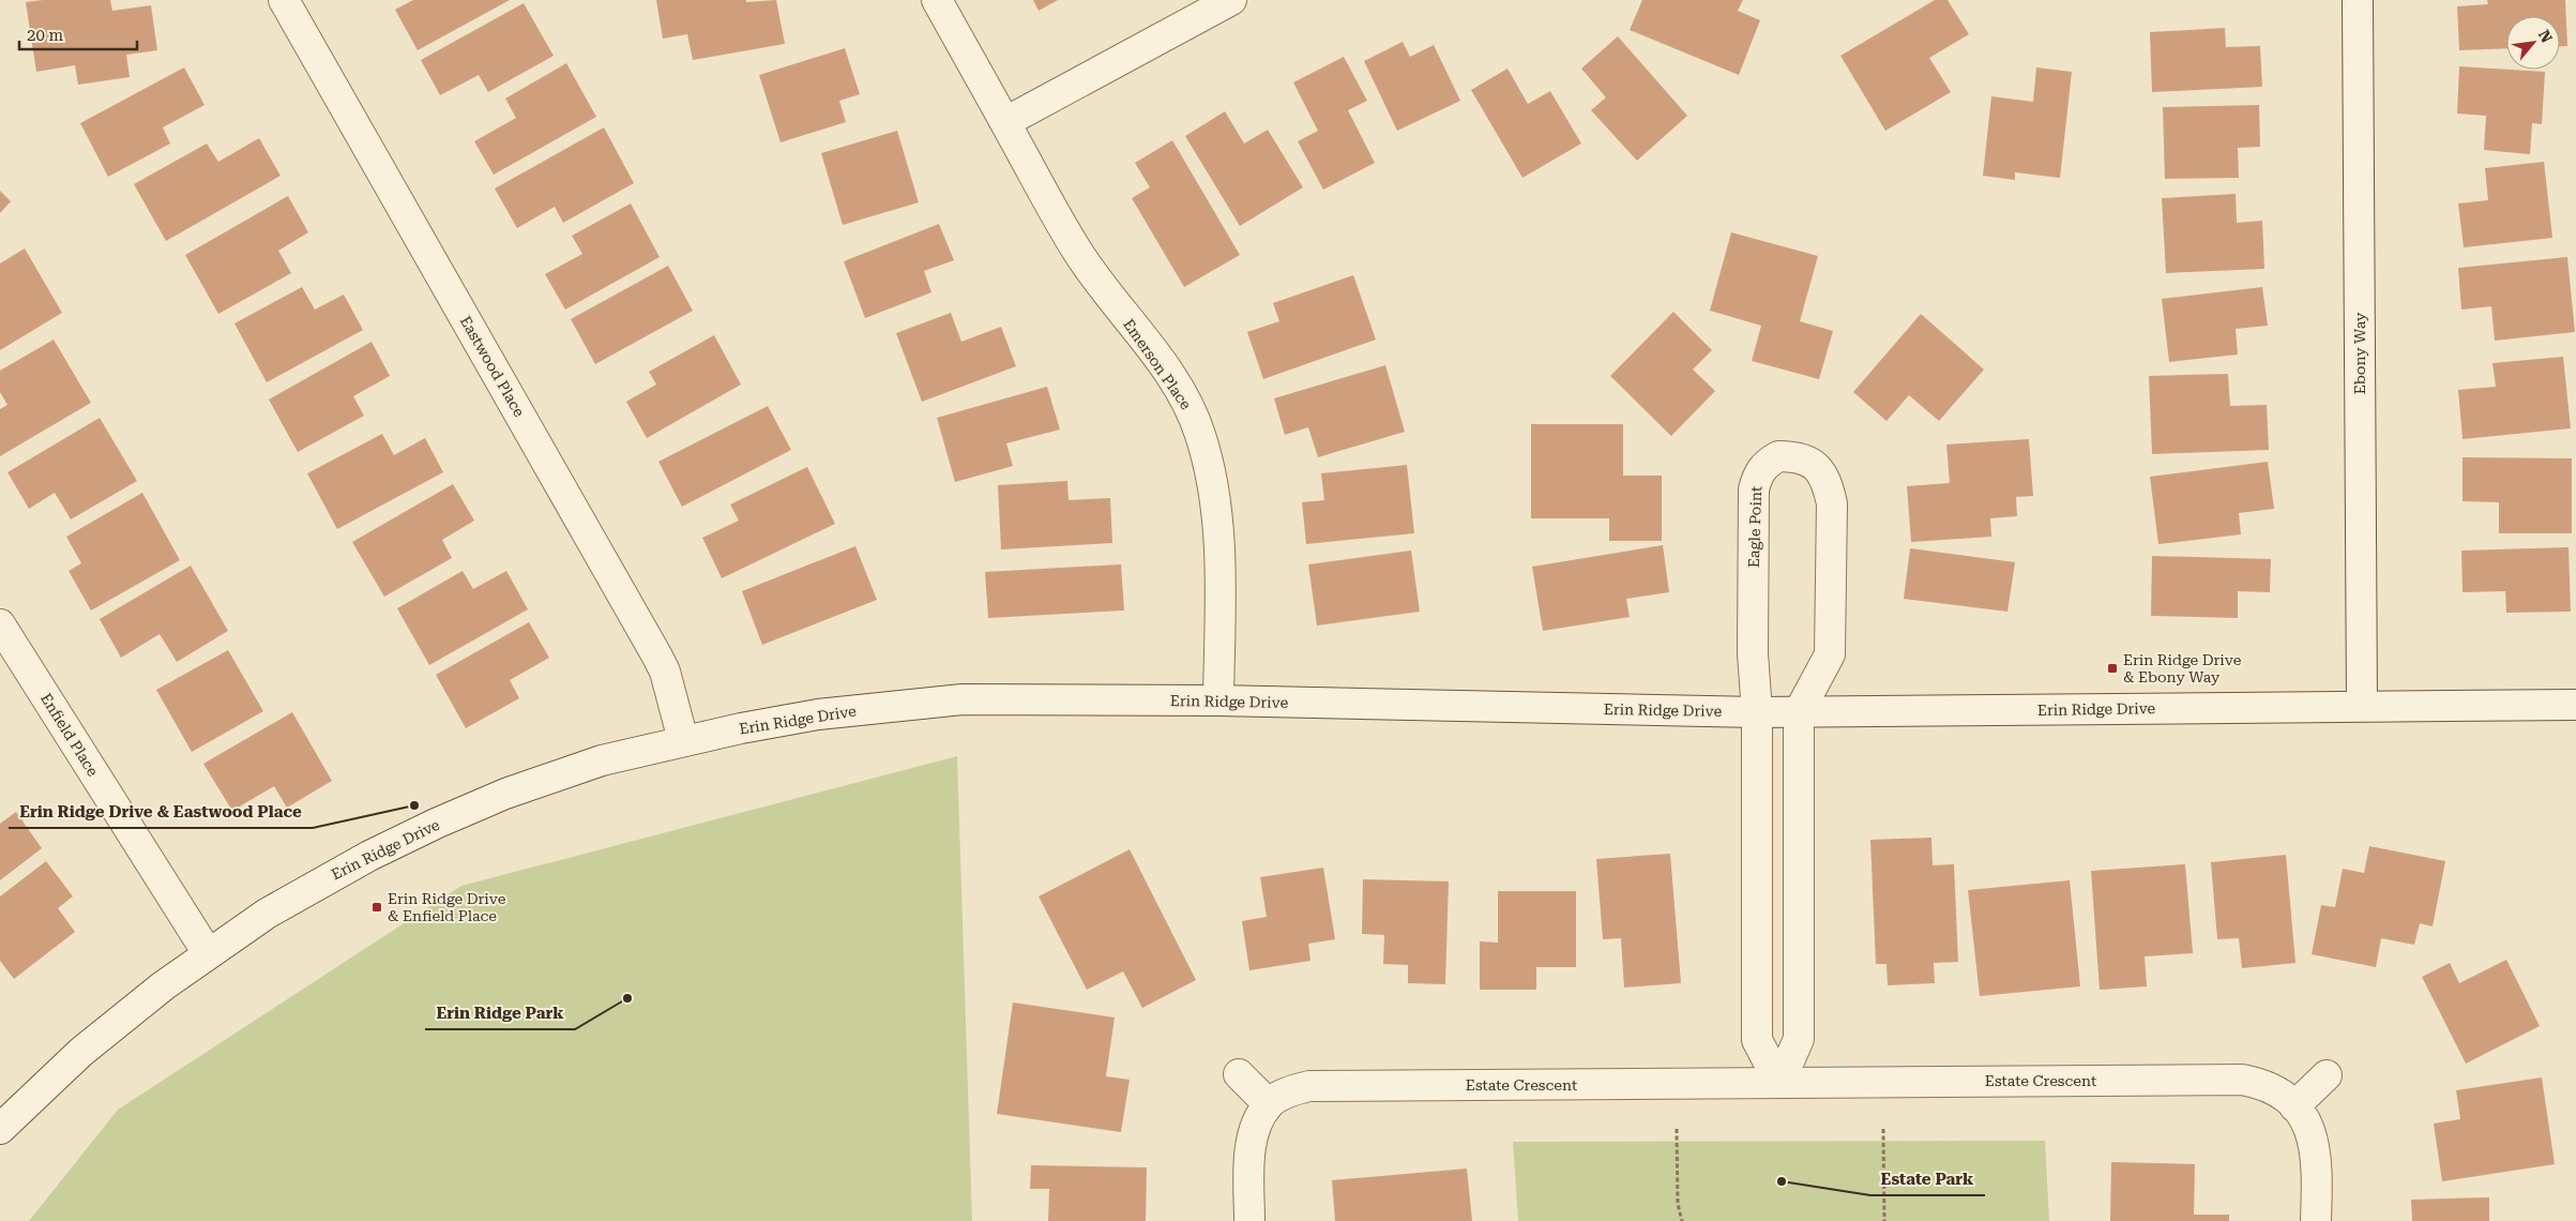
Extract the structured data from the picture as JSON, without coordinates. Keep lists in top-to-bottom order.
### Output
{
  "streets": {
    "street": [
      "Ebony Way",
      "Emerson Place",
      "Eastwood Place",
      "Eagle Point",
      "Erin Ridge Drive",
      "Enfield Place",
      "Estate Crescent"
    ]
  },
  "crossings": [
    ["Ebony Way", "Erin Ridge Drive"],
    ["Emerson Place", "Erin Ridge Drive"],
    ["Eastwood Place", "Erin Ridge Drive"],
    ["Eagle Point", "Erin Ridge Drive"],
    ["Erin Ridge Drive", "Enfield Place"]
  ],
  "places": {
    "transit": ["Erin Ridge Drive & Ebony Way", "Erin Ridge Drive & Enfield Place"],
    "other": ["Erin Ridge Drive & Eastwood Place", "Erin Ridge Park", "Estate Park"]
  },
  "scale_bar": "20 m",
  "north": "top right"
}
